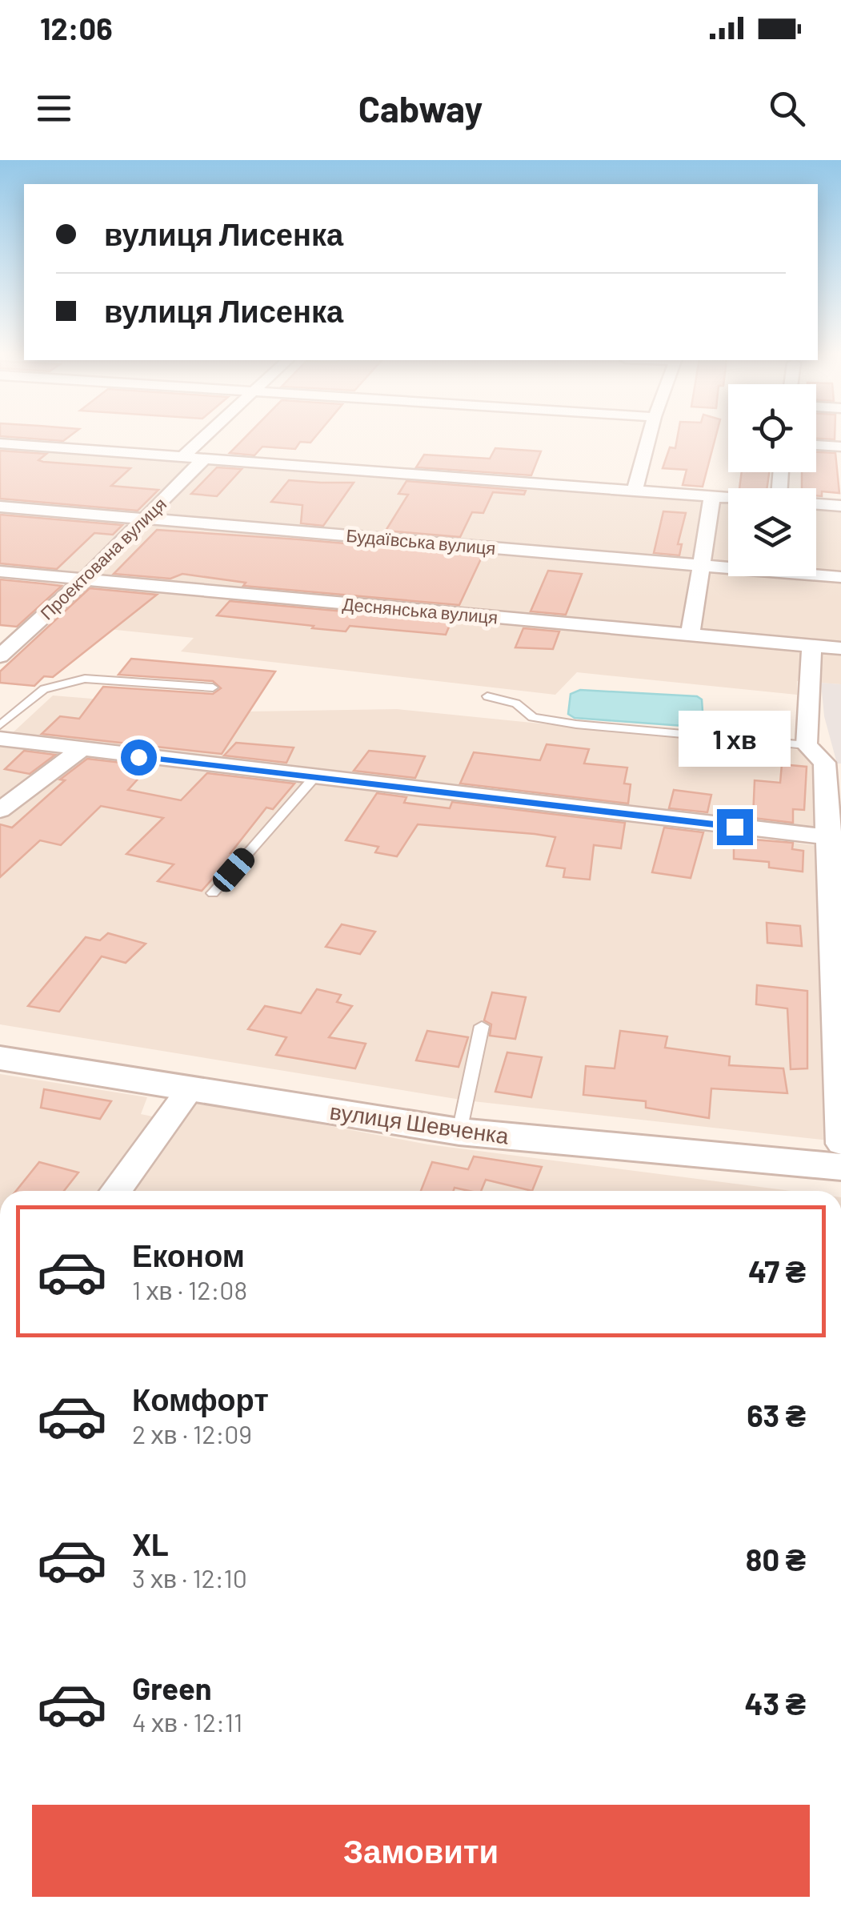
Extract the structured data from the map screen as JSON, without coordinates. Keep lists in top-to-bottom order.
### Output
{
  "streets": {
    "street": [
      "Будаївська вулиця",
      "Проектована вулиця",
      "Деснянська вулиця",
      "вулиця Шевченка"
    ]
  },
  "crossings": [
    ["Будаївська вулиця", "Проектована вулиця"],
    ["Проектована вулиця", "Деснянська вулиця"]
  ],
  "page": {
    "status": "12:06",
    "header": "Cabway",
    "banner": ["вулиця Лисенка", "вулиця Лисенка"],
    "bubble": "1 хв",
    "list": [
      {
        "name": "Економ",
        "note": "1 хв · 12:08",
        "value": "47 ₴"
      },
      {
        "name": "Комфорт",
        "note": "2 хв · 12:09",
        "value": "63 ₴"
      },
      {
        "name": "XL",
        "note": "3 хв · 12:10",
        "value": "80 ₴"
      },
      {
        "name": "Green",
        "note": "4 хв · 12:11",
        "value": "43 ₴"
      }
    ],
    "buttons": "Замовити"
  }
}
